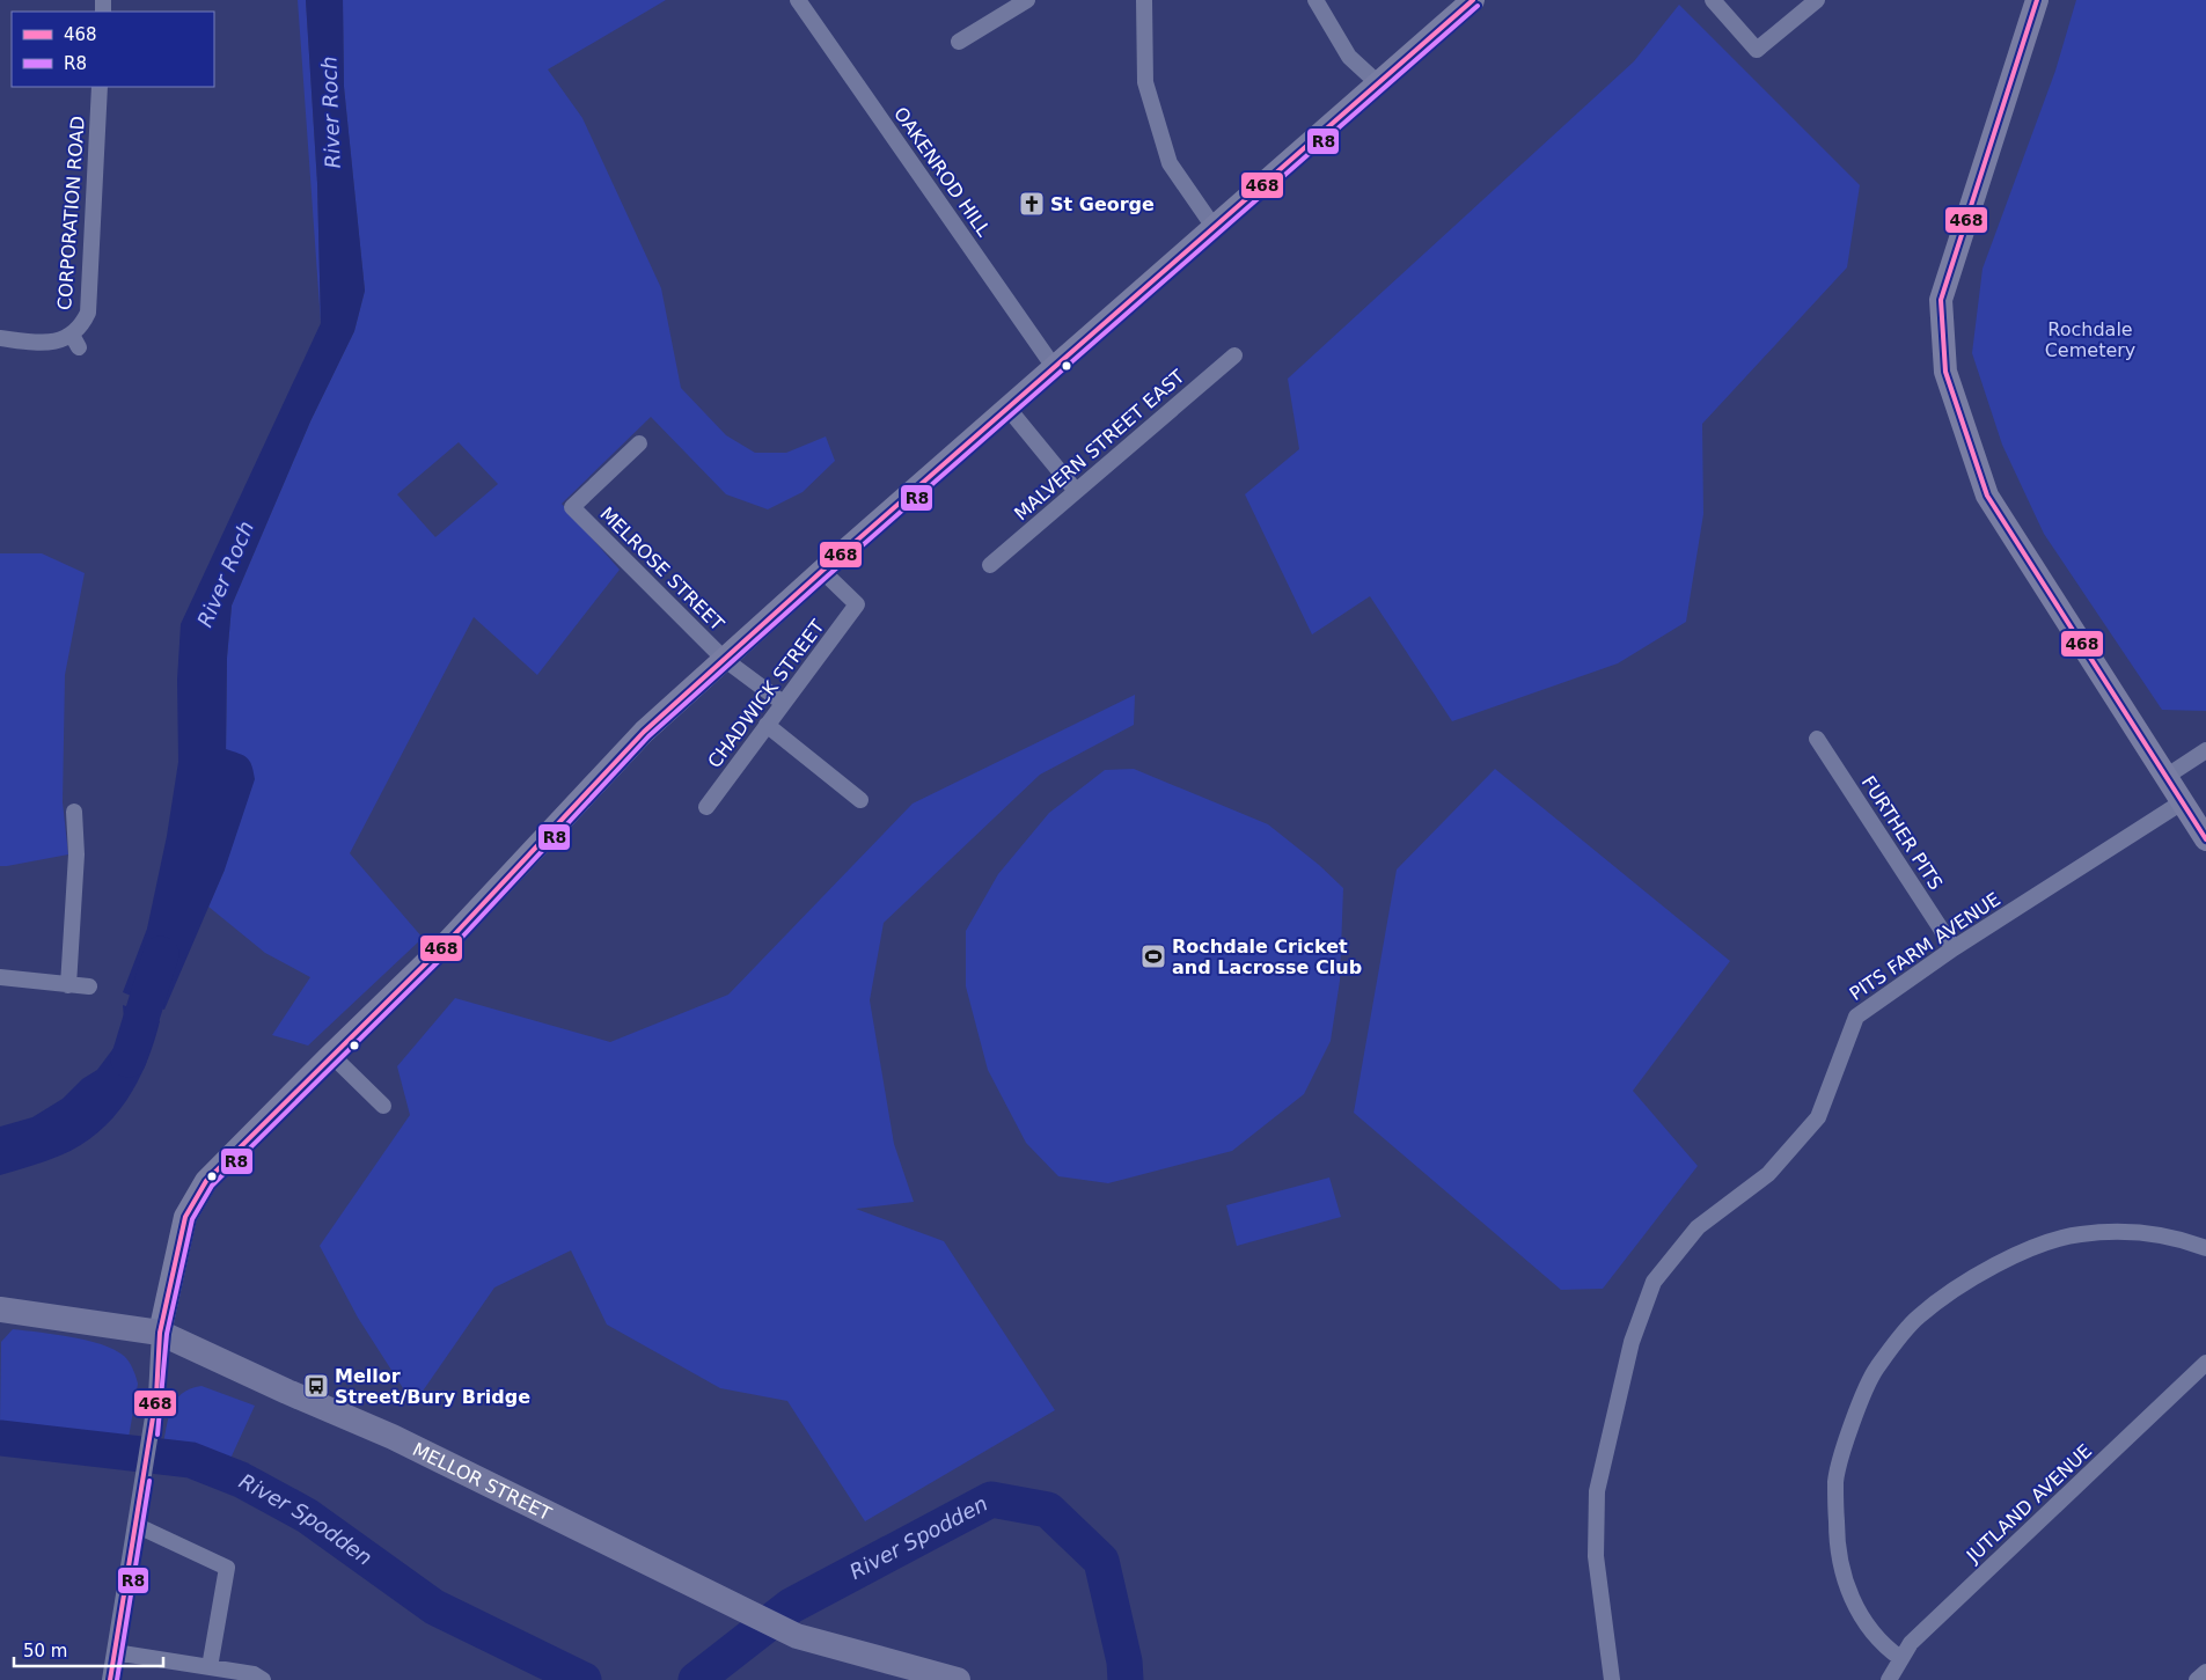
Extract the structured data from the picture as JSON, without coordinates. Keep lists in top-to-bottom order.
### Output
{
  "streets": {
    "main road": ["MELLOR STREET"],
    "street": [
      "OAKENROD HILL",
      "CORPORATION ROAD",
      "MALVERN STREET EAST",
      "MELROSE STREET",
      "CHADWICK STREET",
      "FURTHER PITS",
      "PITS FARM AVENUE",
      "JUTLAND AVENUE"
    ]
  },
  "crossings": [
    ["MELROSE STREET", "CHADWICK STREET"],
    ["FURTHER PITS", "PITS FARM AVENUE"]
  ],
  "water": ["River Roch", "River Spodden"],
  "parks": ["Rochdale Cemetery"],
  "places": {
    "church": ["St George"],
    "sports": ["Rochdale Cricket and Lacrosse Club"],
    "bus stop": ["Mellor Street/Bury Bridge"]
  },
  "lines": ["transit line 468", "transit line R8"],
  "legend": ["468", "R8"],
  "scale_bar": "50 m"
}
